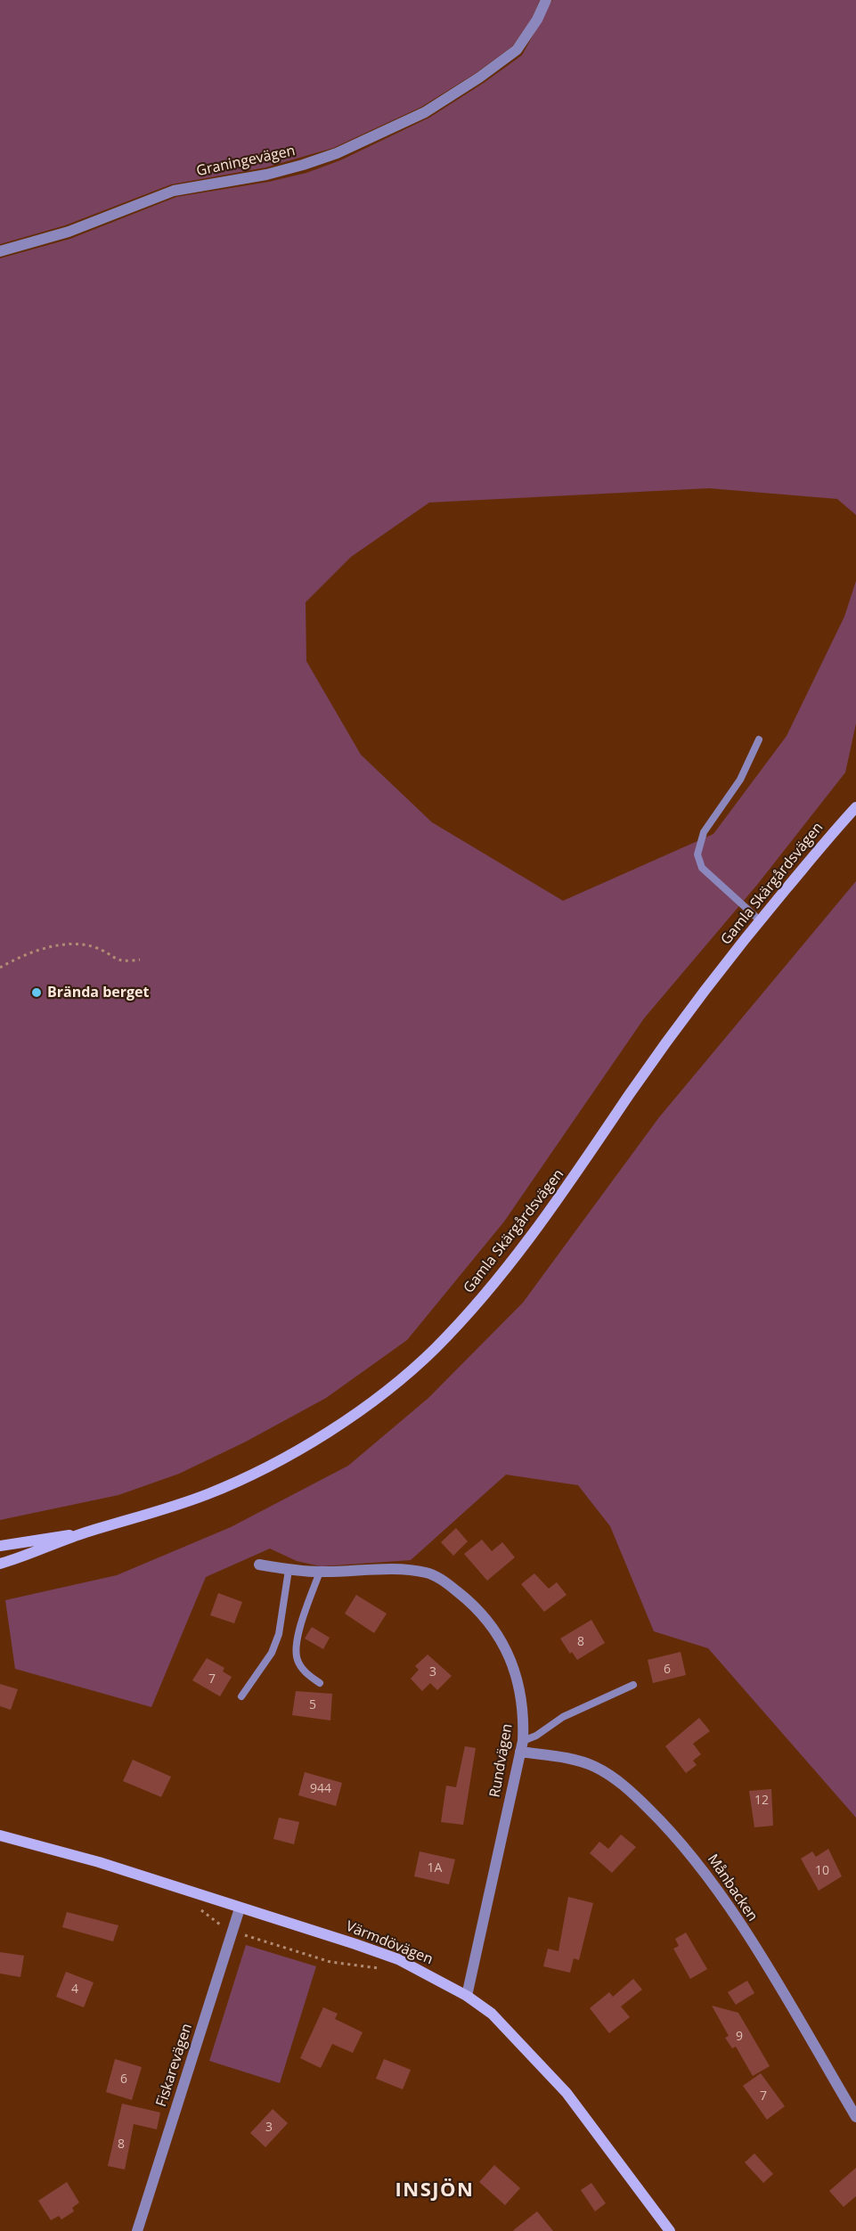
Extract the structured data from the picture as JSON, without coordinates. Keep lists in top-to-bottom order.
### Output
{
  "streets": {
    "main road": ["Gamla Skärgårdsvägen", "Värmdövägen"],
    "street": [
      "Graningevägen",
      "Rundvägen",
      "Månbacken",
      "Fiskarevägen"
    ]
  },
  "crossings": [
    ["Rundvägen", "Månbacken"],
    ["Rundvägen", "Värmdövägen"],
    ["Värmdövägen", "Fiskarevägen"]
  ],
  "districts": ["INSJÖN"],
  "places": ["Brända berget"],
  "house_numbers": [
    "8",
    "6",
    "3",
    "7",
    "5",
    "944",
    "12",
    "1A",
    "10",
    "4",
    "9",
    "6",
    "7",
    "3",
    "8"
  ]
}
